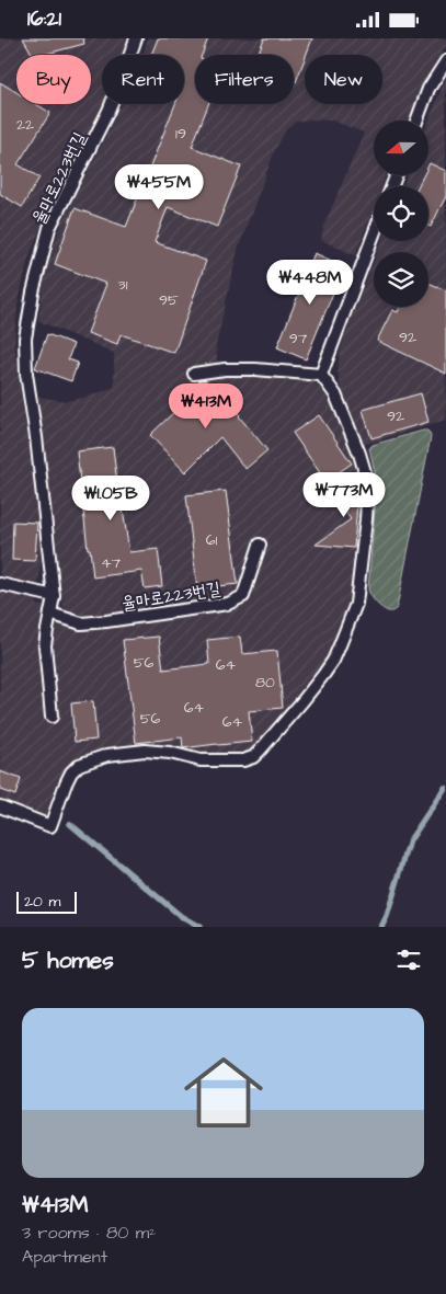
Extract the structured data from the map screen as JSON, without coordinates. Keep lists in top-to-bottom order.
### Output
{
  "streets": {
    "lane": ["율마로223번길"]
  },
  "house_numbers": [
    "22",
    "19",
    "31",
    "95",
    "92",
    "97",
    "92",
    "61",
    "47",
    "56",
    "64",
    "80",
    "64",
    "56",
    "64"
  ],
  "scale_bar": "20 m",
  "north": "left",
  "page": {
    "status": "16:21",
    "chip": [
      "Buy",
      "Rent",
      "Filters",
      "New"
    ],
    "price": [
      "₩455M",
      "₩448M",
      "₩413M",
      "₩773M",
      "₩1.05B"
    ],
    "scale": "20 m",
    "heading": "5 homes",
    "list": [
      {
        "name": "₩413M",
        "note": "3 rooms · 80 m² · Apartment"
      }
    ]
  }
}
